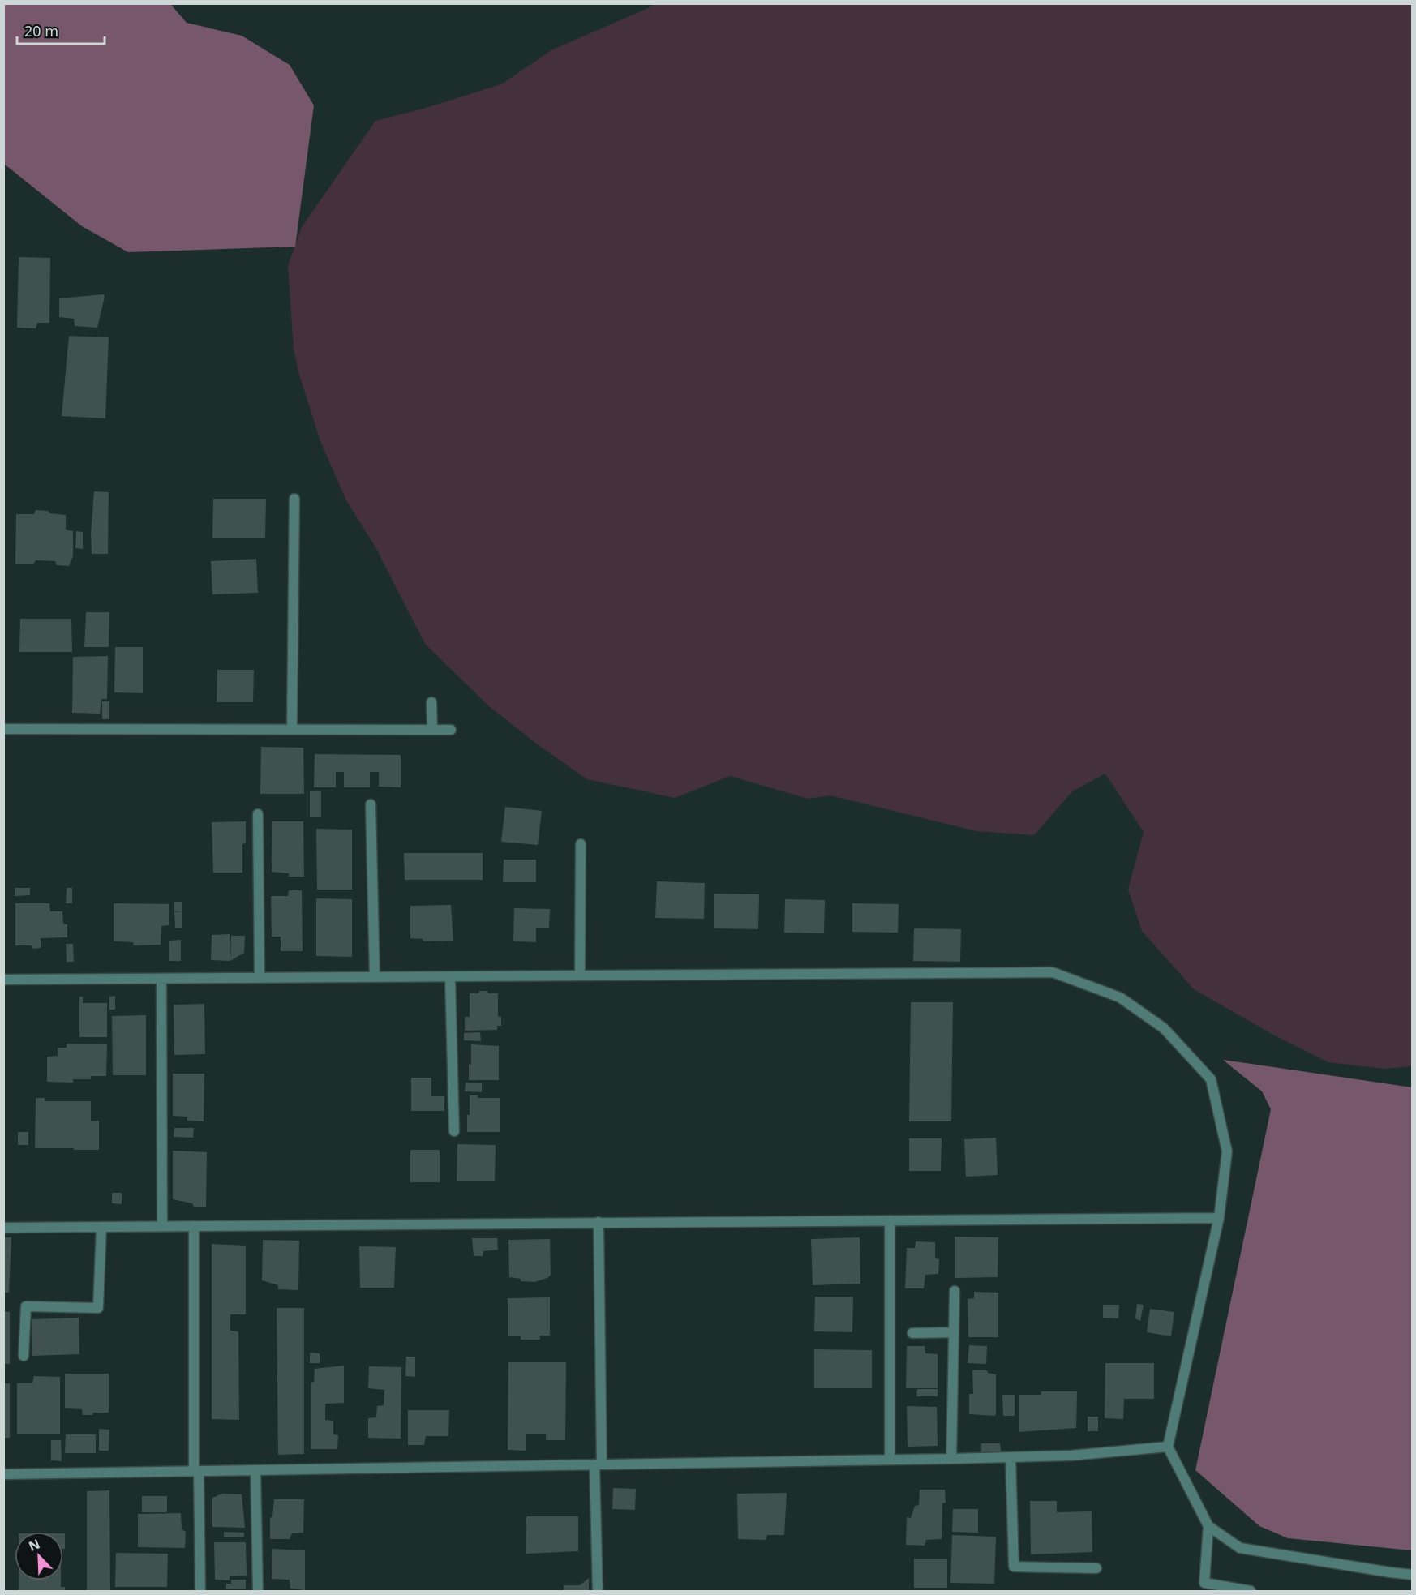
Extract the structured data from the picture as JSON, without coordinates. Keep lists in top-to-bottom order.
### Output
{
  "scale_bar": "20 m",
  "north": "top left"
}
